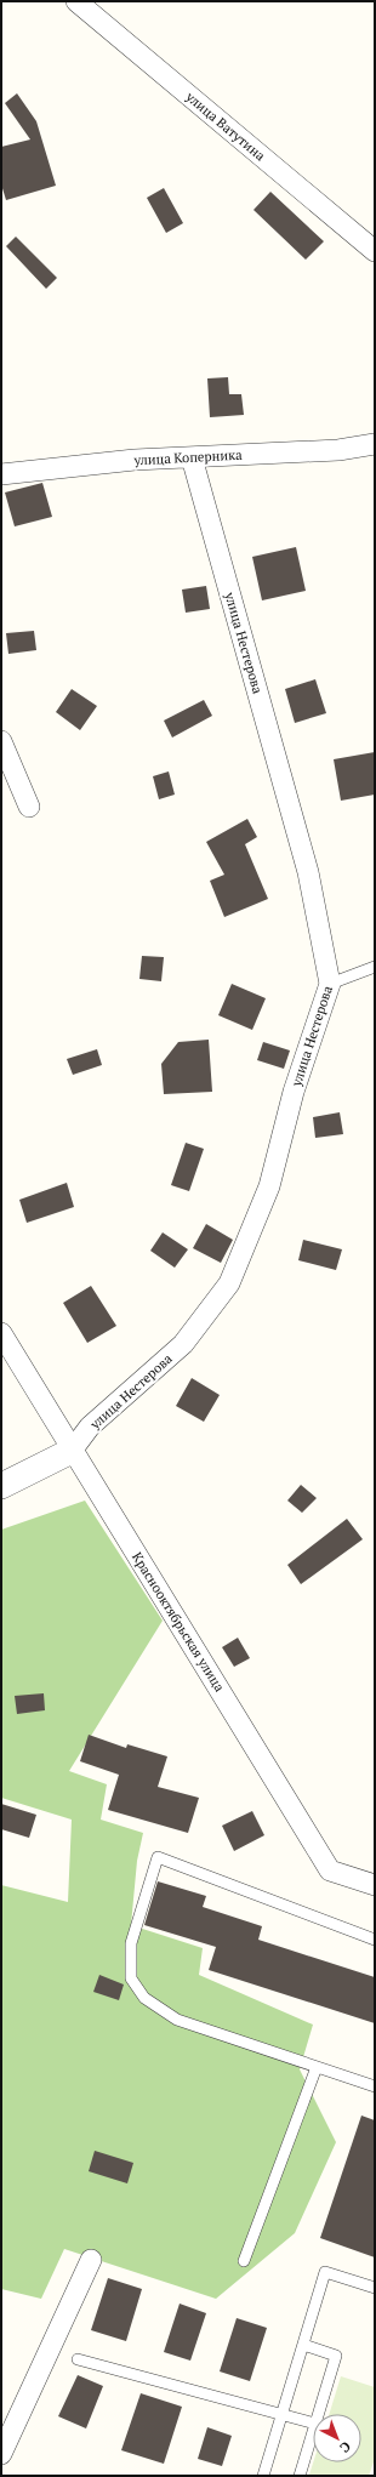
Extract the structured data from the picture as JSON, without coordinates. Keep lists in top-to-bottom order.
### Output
{
  "streets": {
    "street": [
      "улица Ватутина",
      "улица Коперника",
      "улица Нестерова",
      "Краснооктябрьская улица"
    ]
  },
  "crossings": [
    ["улица Коперника", "улица Нестерова"],
    ["улица Нестерова", "Краснооктябрьская улица"]
  ],
  "north": "bottom right"
}
